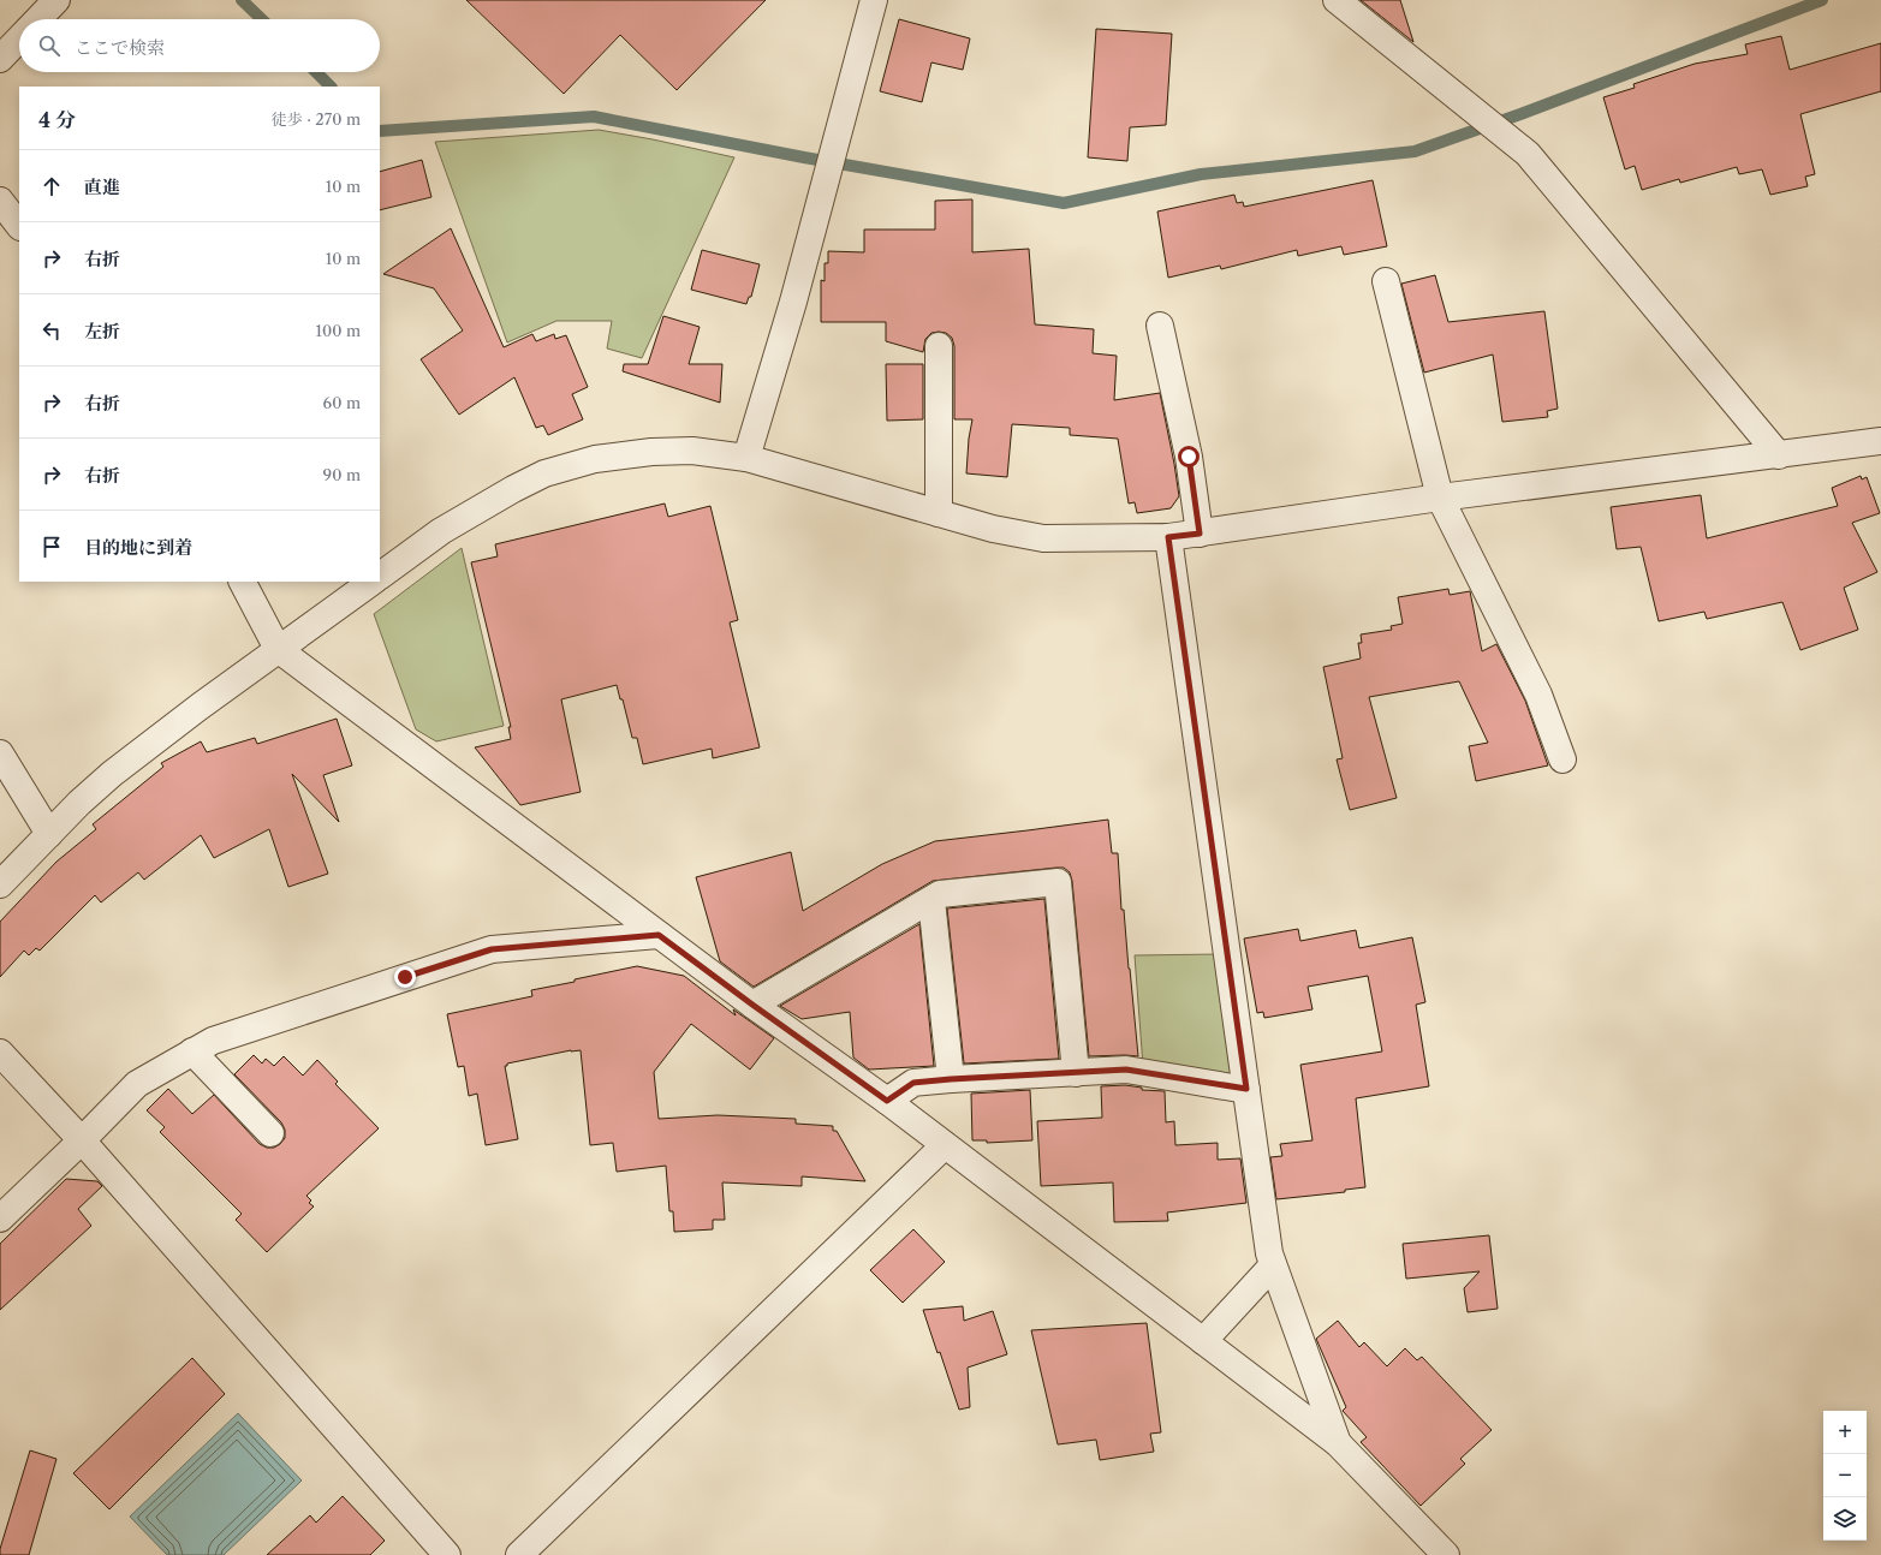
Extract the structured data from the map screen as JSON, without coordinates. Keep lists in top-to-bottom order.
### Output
{
  "page": {
    "search": "ここで検索",
    "heading": ["4 分", "徒歩 · 270 m"],
    "list": [
      ["直進", "10 m"],
      ["右折", "10 m"],
      ["左折", "100 m"],
      ["右折", "60 m"],
      ["右折", "90 m"],
      "目的地に到着"
    ],
    "map_buttons": ["+", "−"]
  }
}
